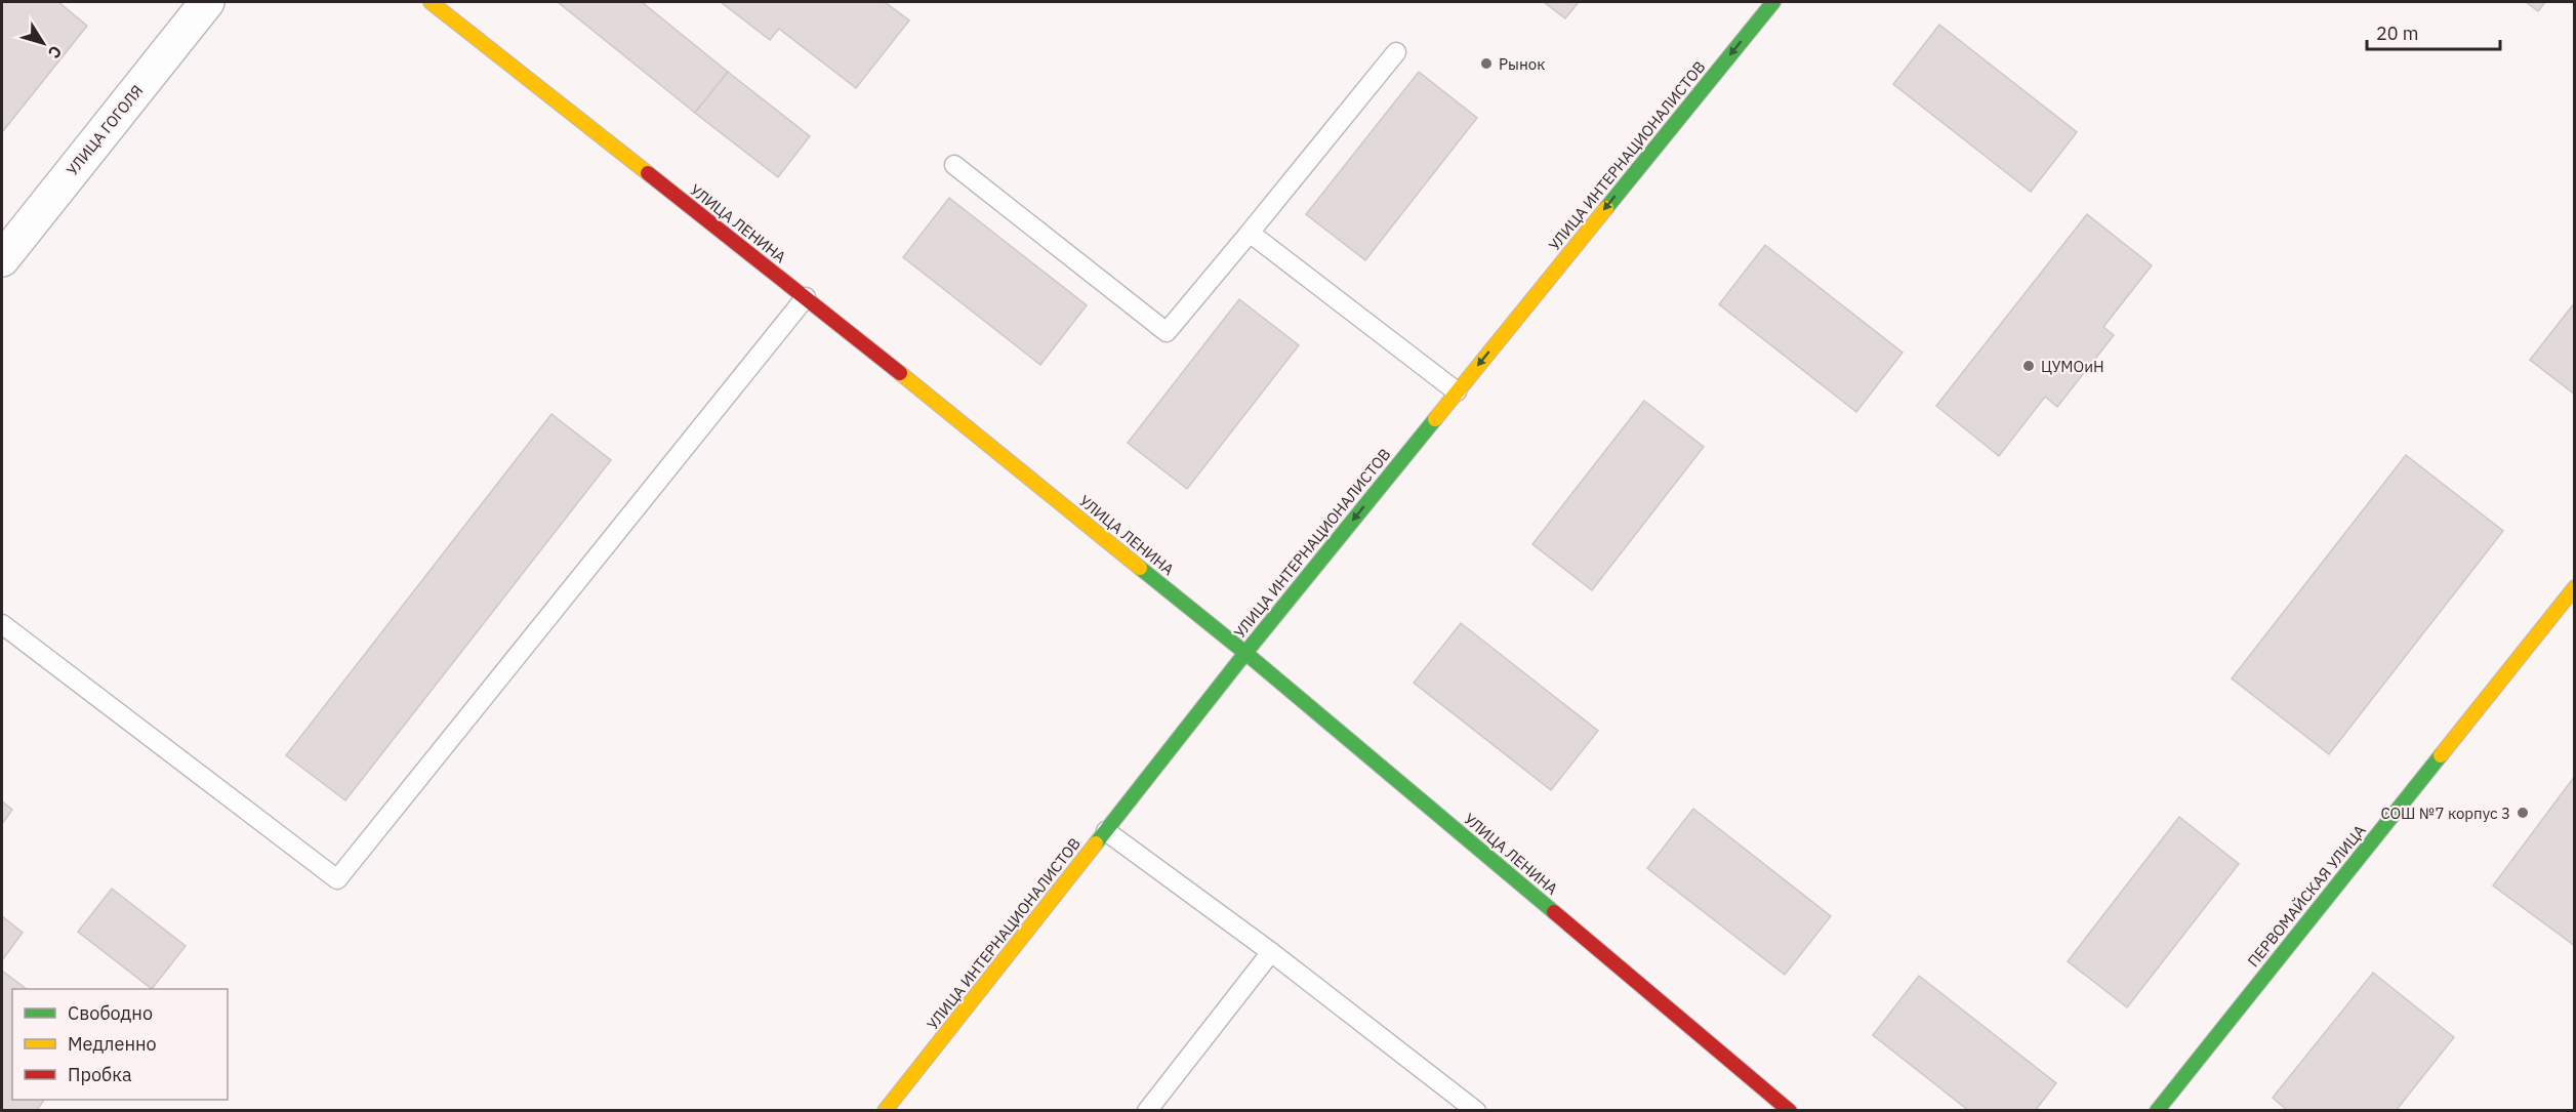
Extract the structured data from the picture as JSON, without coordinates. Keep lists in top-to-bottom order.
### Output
{
  "streets": {
    "street": [
      "УЛИЦА ГОГОЛЯ",
      "УЛИЦА ИНТЕРНАЦИОНАЛИСТОВ",
      "УЛИЦА ЛЕНИНА",
      "ПЕРВОМАЙСКАЯ УЛИЦА"
    ]
  },
  "crossings": [
    ["УЛИЦА ИНТЕРНАЦИОНАЛИСТОВ", "УЛИЦА ЛЕНИНА"]
  ],
  "one_way": ["УЛИЦА ИНТЕРНАЦИОНАЛИСТОВ"],
  "places": ["Рынок", "ЦУМОиН", "СОШ №7 корпус 3"],
  "legend": ["Свободно", "Медленно", "Пробка"],
  "scale_bar": "20 m",
  "north": "bottom right"
}
